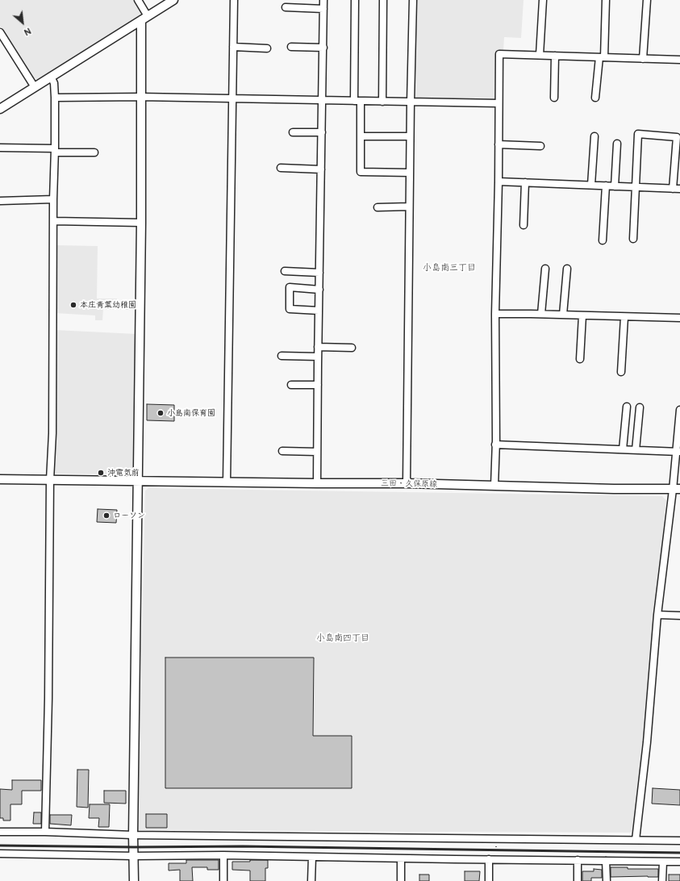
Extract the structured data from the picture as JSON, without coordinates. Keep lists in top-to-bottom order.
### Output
{
  "streets": {
    "street": ["三田・久保原線"]
  },
  "districts": ["小島南三丁目", "小島南四丁目"],
  "places": [
    "本庄青葉幼稚園",
    "小島南保育園",
    "沖電気前",
    "ローソン"
  ],
  "north": "bottom right"
}
